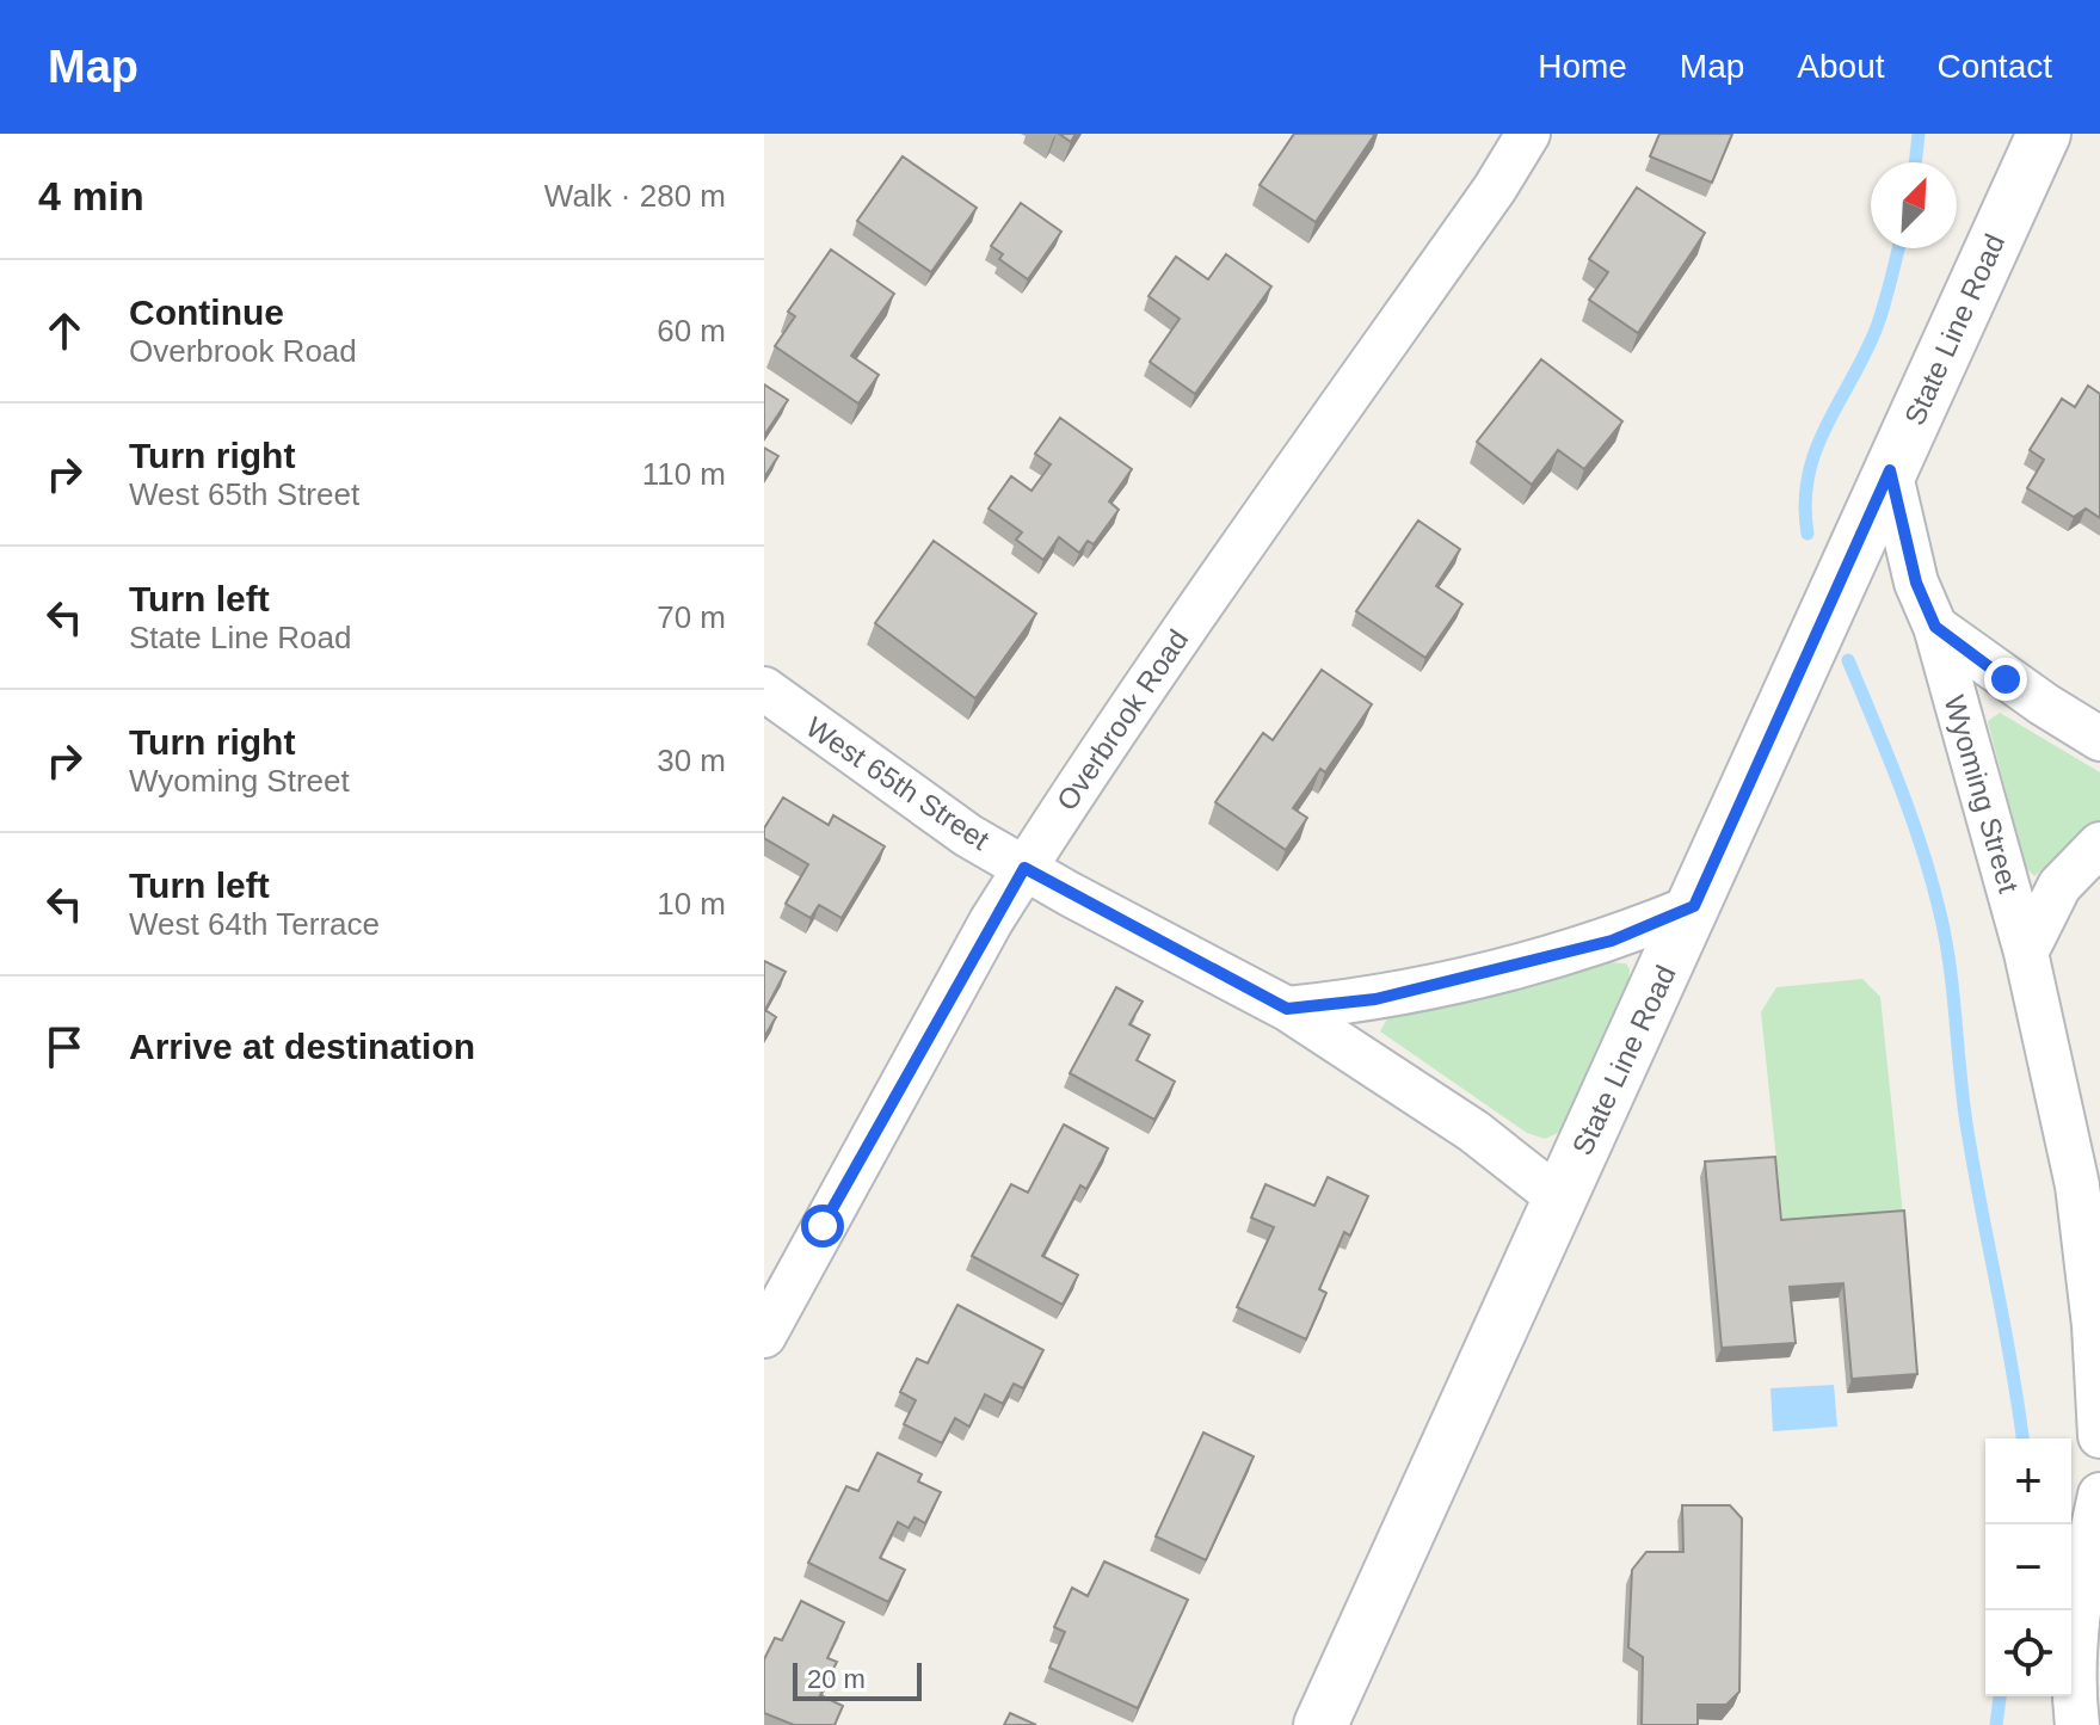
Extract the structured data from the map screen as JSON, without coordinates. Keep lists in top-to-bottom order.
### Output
{
  "streets": {
    "main road": ["State Line Road"],
    "street": ["Overbrook Road", "West 65th Street", "Wyoming Street"]
  },
  "crossings": [
    ["State Line Road", "West 65th Street"],
    ["State Line Road", "Wyoming Street"],
    ["Overbrook Road", "West 65th Street"]
  ],
  "scale_bar": "20 m",
  "north": "top right",
  "page": {
    "header": "Map",
    "nav": [
      "Home",
      "Map",
      "About",
      "Contact"
    ],
    "heading": ["4 min", "Walk · 280 m"],
    "list": [
      ["Continue", "Overbrook Road", "60 m"],
      ["Turn right", "West 65th Street", "110 m"],
      ["Turn left", "State Line Road", "70 m"],
      ["Turn right", "Wyoming Street", "30 m"],
      ["Turn left", "West 64th Terrace", "10 m"],
      "Arrive at destination"
    ],
    "map_buttons": ["+", "−"],
    "scale": "20 m"
  }
}
